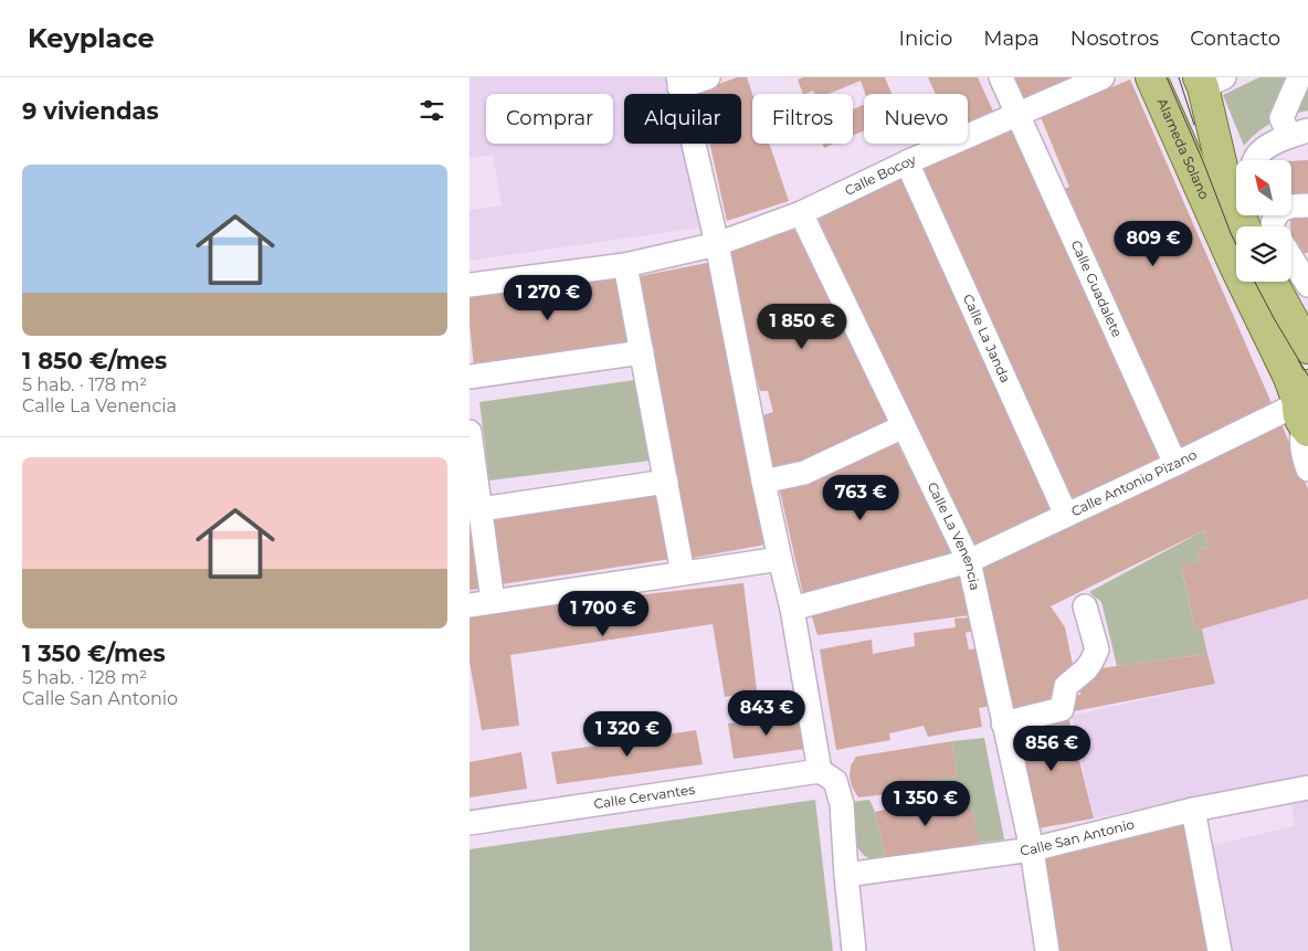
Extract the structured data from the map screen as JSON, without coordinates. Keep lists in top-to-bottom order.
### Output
{
  "streets": {
    "main road": ["Alameda Solano"],
    "street": [
      "Calle Bocoy",
      "Calle Guadalete",
      "Calle La Janda",
      "Calle Antonio Pizano",
      "Calle La Venencia",
      "Calle Cervantes",
      "Calle San Antonio"
    ]
  },
  "crossings": [
    ["Alameda Solano", "Calle Antonio Pizano"],
    ["Calle Bocoy", "Calle Guadalete"],
    ["Calle Bocoy", "Calle La Janda"],
    ["Calle Bocoy", "Calle La Venencia"],
    ["Calle Guadalete", "Calle Antonio Pizano"],
    ["Calle La Janda", "Calle Antonio Pizano"],
    ["Calle Antonio Pizano", "Calle La Venencia"],
    ["Calle La Venencia", "Calle San Antonio"]
  ],
  "north": "top left",
  "page": {
    "header": "Keyplace",
    "nav": [
      "Inicio",
      "Mapa",
      "Nosotros",
      "Contacto"
    ],
    "heading": "9 viviendas",
    "chip": [
      "Comprar",
      "Alquilar",
      "Filtros",
      "Nuevo"
    ],
    "list": [
      {
        "name": "1 850 €/mes",
        "note": "5 hab. · 178 m² · Calle La Venencia"
      },
      {
        "name": "1 350 €/mes",
        "note": "5 hab. · 128 m² · Calle San Antonio"
      }
    ],
    "price": [
      "809 €",
      "1 270 €",
      "1 850 €",
      "763 €",
      "1 700 €",
      "843 €",
      "1 320 €",
      "856 €",
      "1 350 €"
    ]
  }
}
